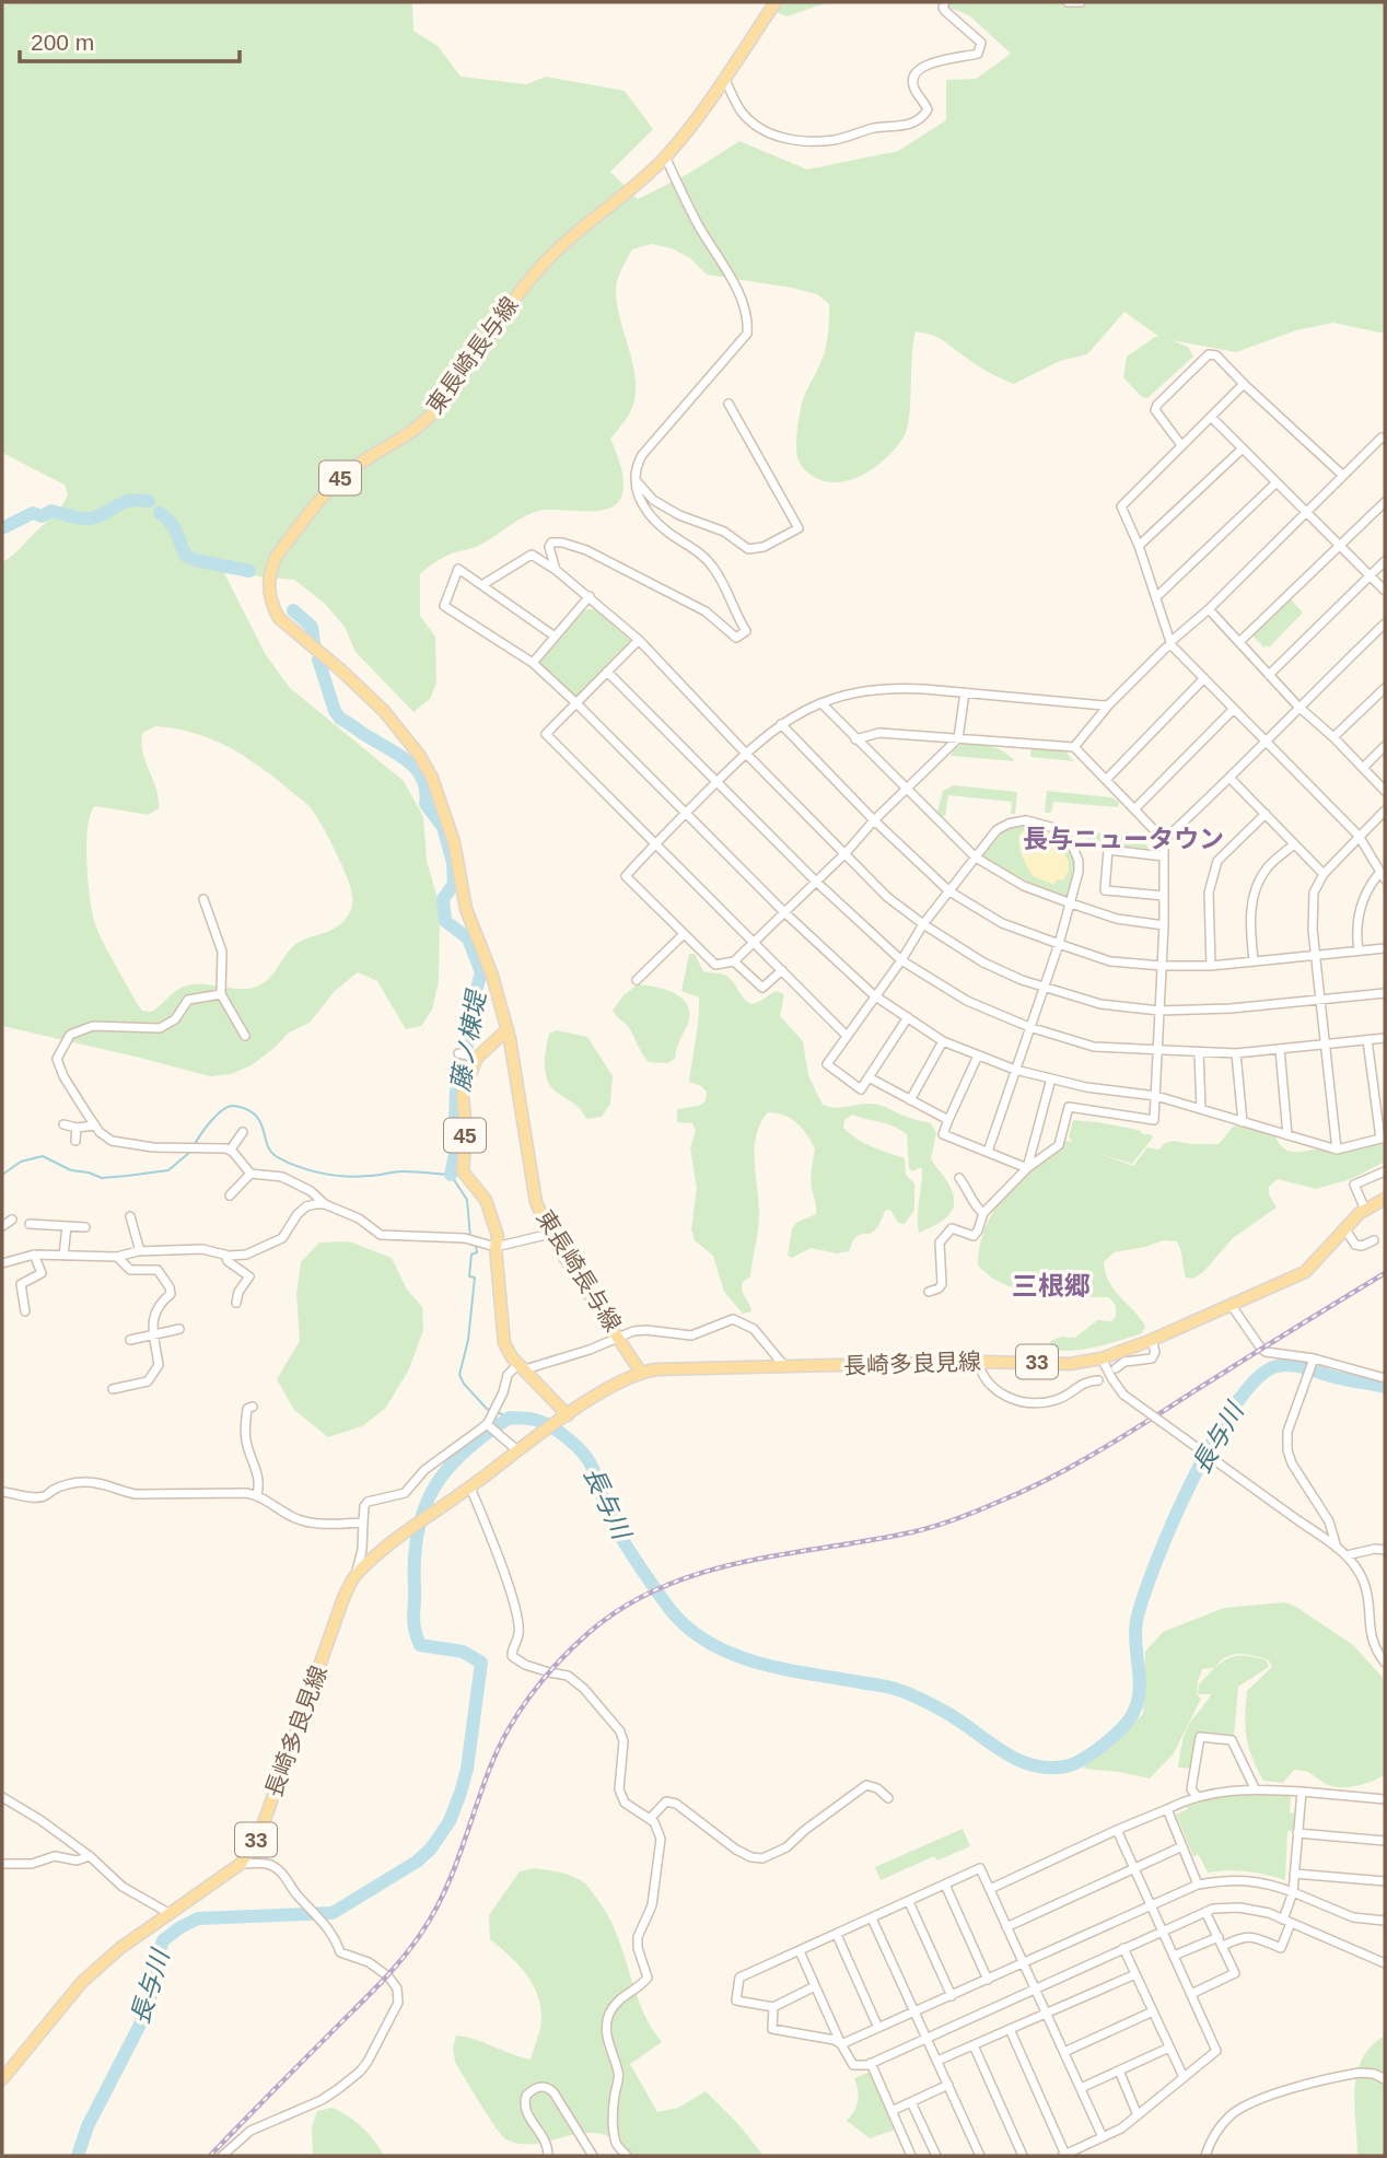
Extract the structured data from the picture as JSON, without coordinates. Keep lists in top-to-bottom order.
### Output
{
  "streets": {
    "main road": [
      "東長崎長与線",
      "45",
      "33",
      "長崎多良見線"
    ]
  },
  "crossings": [
    ["東長崎長与線", "45"],
    ["東長崎長与線", "長崎多良見線"],
    ["45", "長崎多良見線"]
  ],
  "districts": ["長与ニュータウン", "三根郷"],
  "water": ["藤ノ棟堤", "長与川"],
  "scale_bar": "200 m"
}
